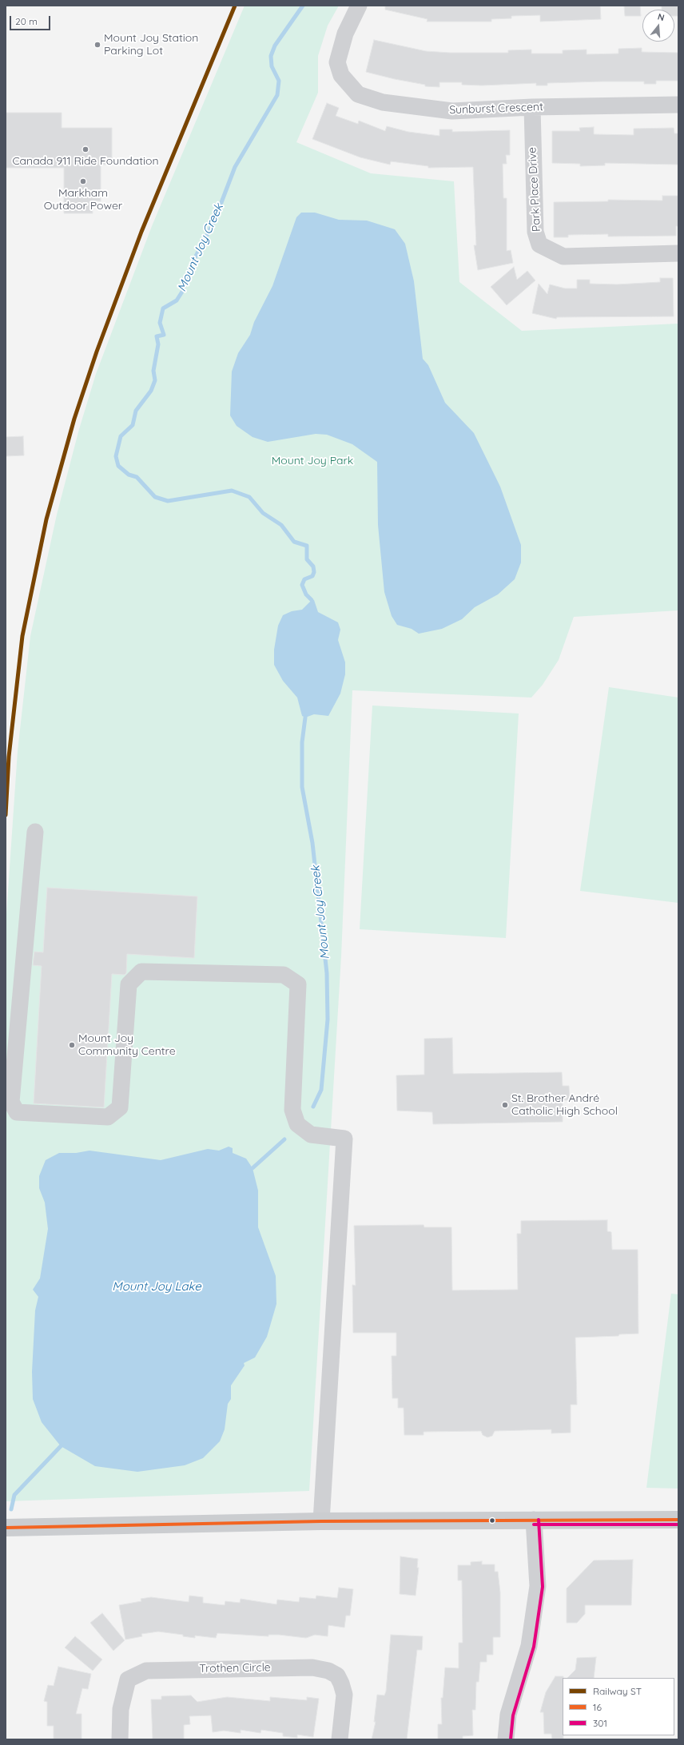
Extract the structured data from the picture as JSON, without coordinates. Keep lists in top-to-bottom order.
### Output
{
  "streets": {
    "street": ["Sunburst Crescent", "Park Place Drive", "Trothen Circle"]
  },
  "crossings": [
    ["Sunburst Crescent", "Park Place Drive"]
  ],
  "water": ["Mount Joy Creek", "Mount Joy Lake"],
  "parks": ["Mount Joy Park"],
  "places": [
    "Mount Joy Station Parking Lot",
    "Canada 911 Ride Foundation",
    "Markham Outdoor Power",
    "Mount Joy Community Centre",
    "St. Brother André Catholic High School"
  ],
  "lines": ["rail line ST", "transit line 16", "transit line 301"],
  "legend": ["Railway ST", "16", "301"],
  "scale_bar": "20 m",
  "north": "top"
}
